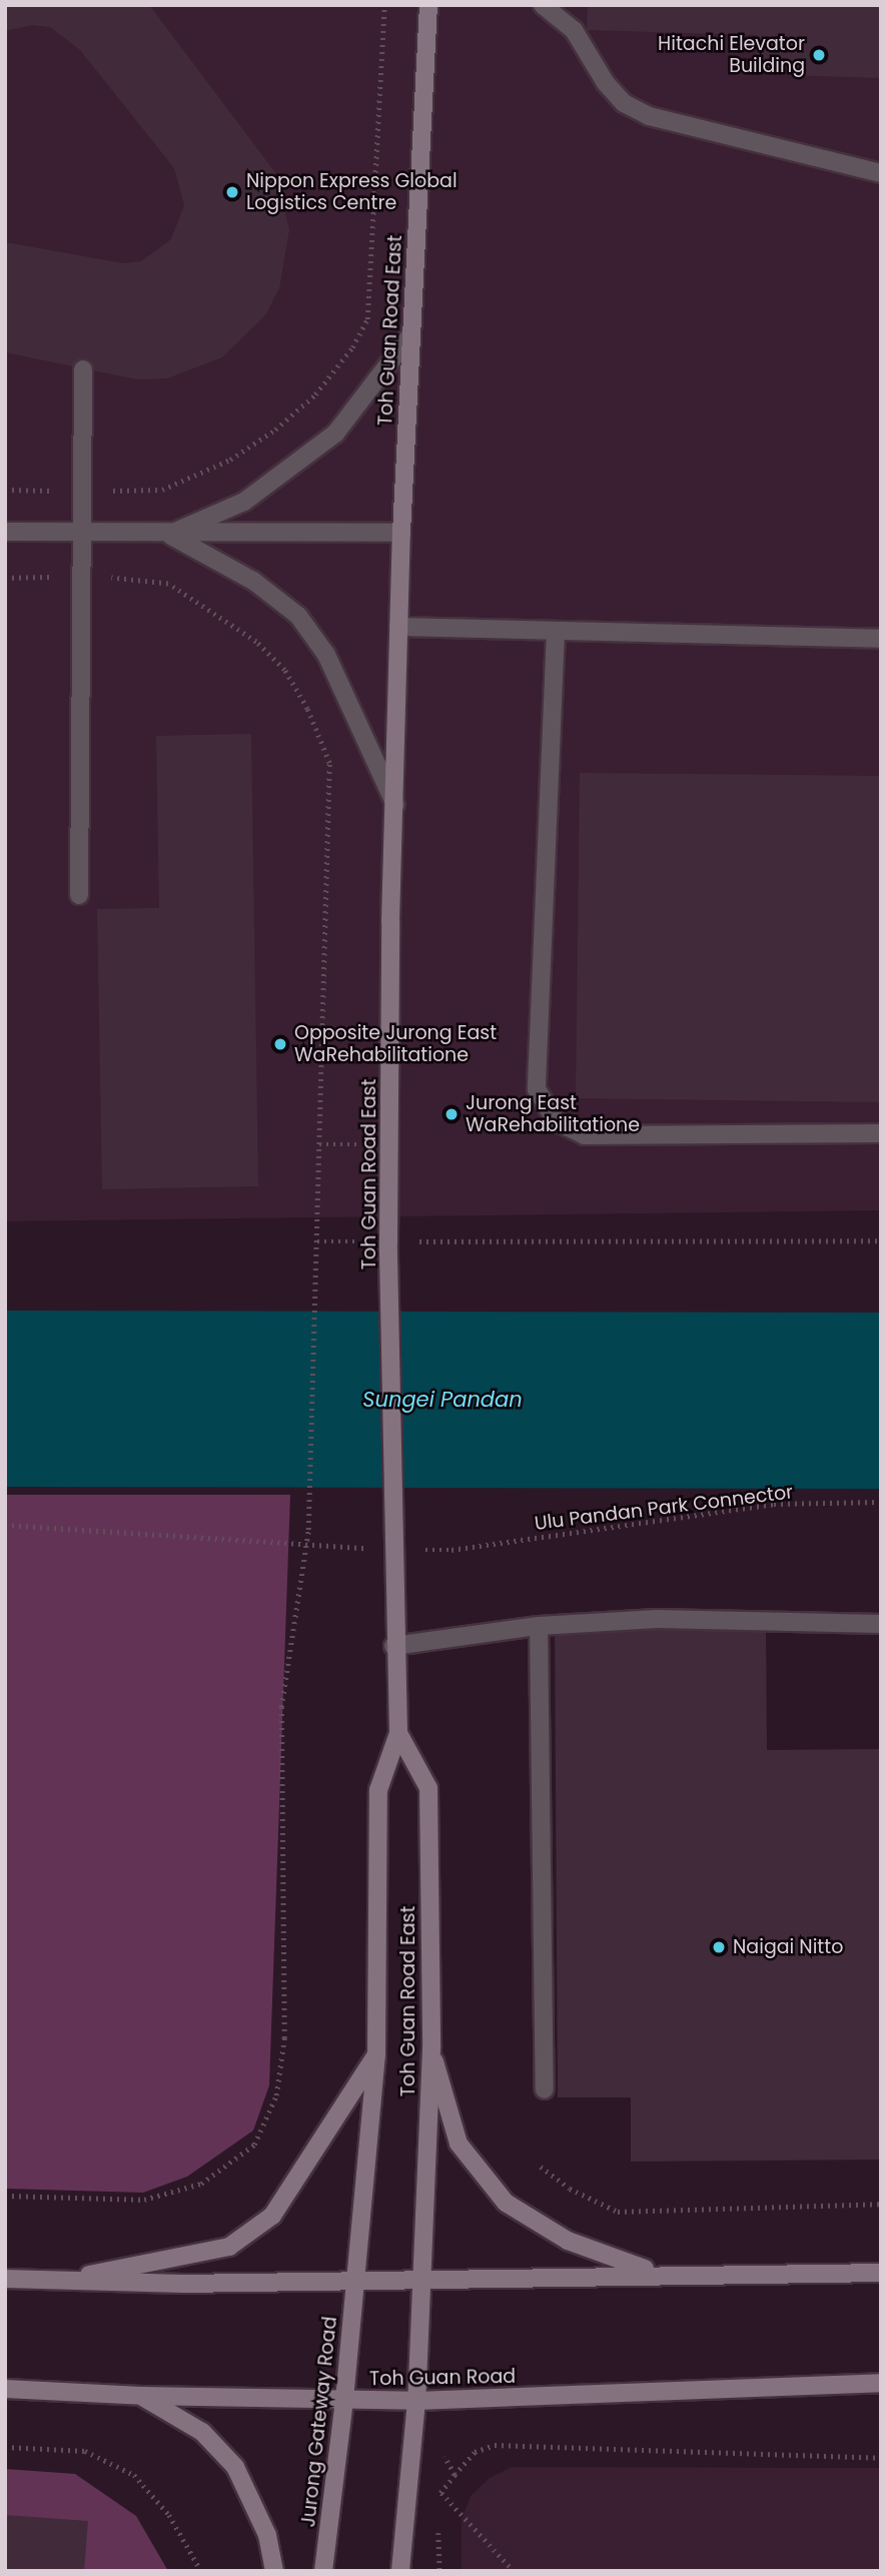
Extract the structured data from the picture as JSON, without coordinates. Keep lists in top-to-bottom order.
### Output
{
  "streets": {
    "main road": ["Toh Guan Road East", "Toh Guan Road", "Jurong Gateway Road"],
    "path": ["Ulu Pandan Park Connector"]
  },
  "crossings": [
    ["Toh Guan Road East", "Jurong Gateway Road"],
    ["Toh Guan Road", "Jurong Gateway Road"]
  ],
  "water": ["Sungei Pandan"],
  "places": [
    "Hitachi Elevator Building",
    "Nippon Express Global Logistics Centre",
    "Opposite Jurong East WaRehabilitatione",
    "Jurong East WaRehabilitatione",
    "Naigai Nitto"
  ]
}
